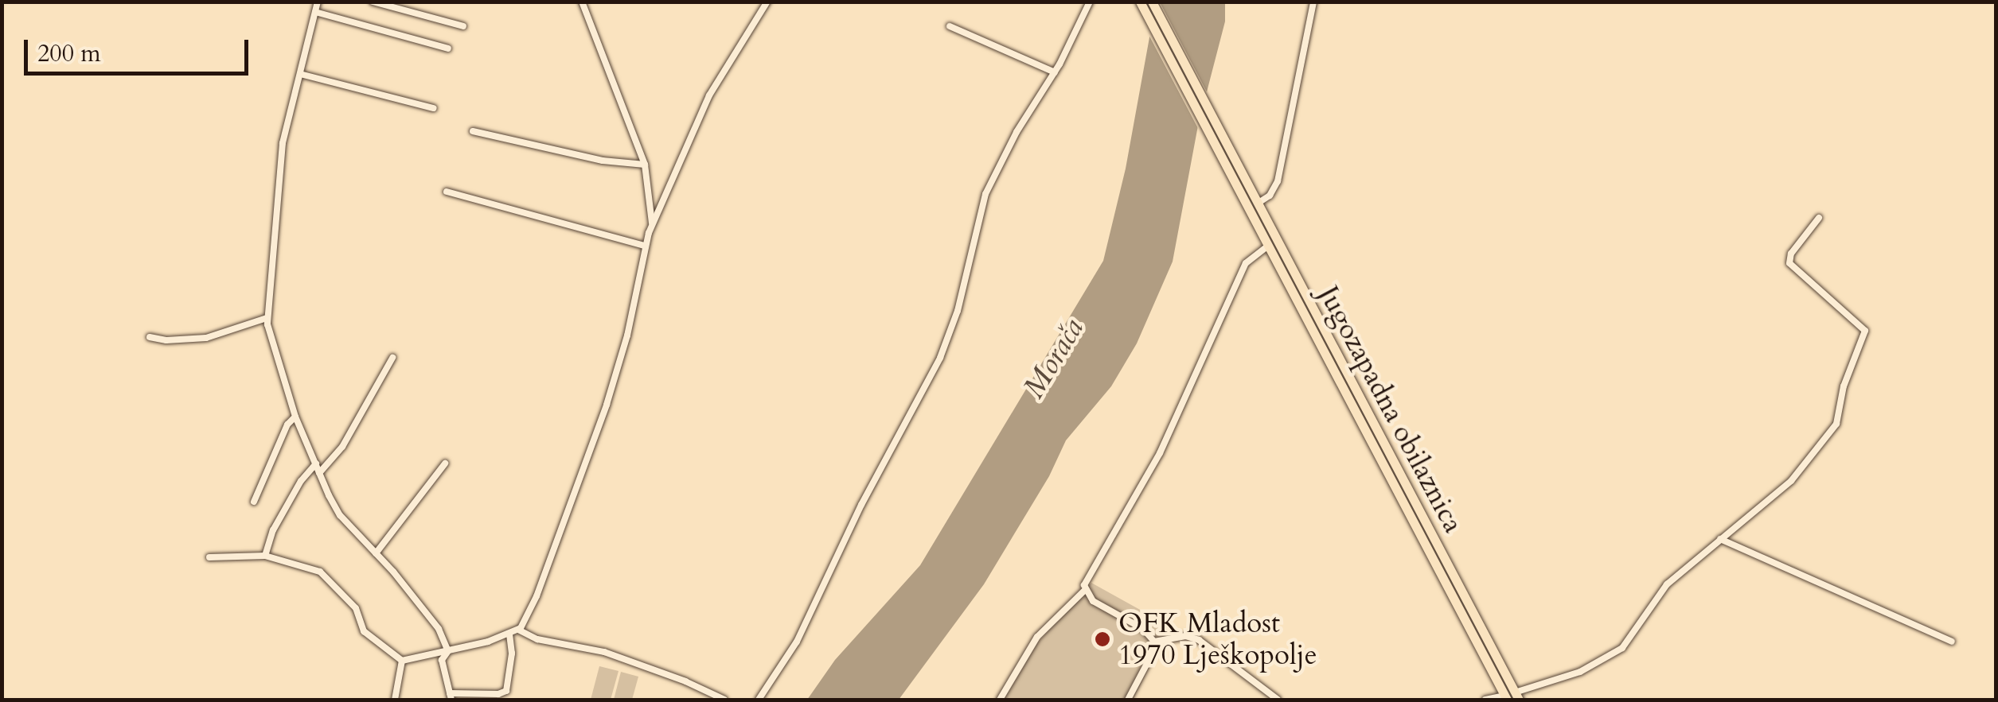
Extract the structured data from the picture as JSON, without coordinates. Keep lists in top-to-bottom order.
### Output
{
  "streets": {
    "main road": ["Jugozapadna obilaznica"]
  },
  "water": ["Morača"],
  "places": ["OFK Mladost 1970 Lješkopolje"],
  "scale_bar": "200 m"
}
